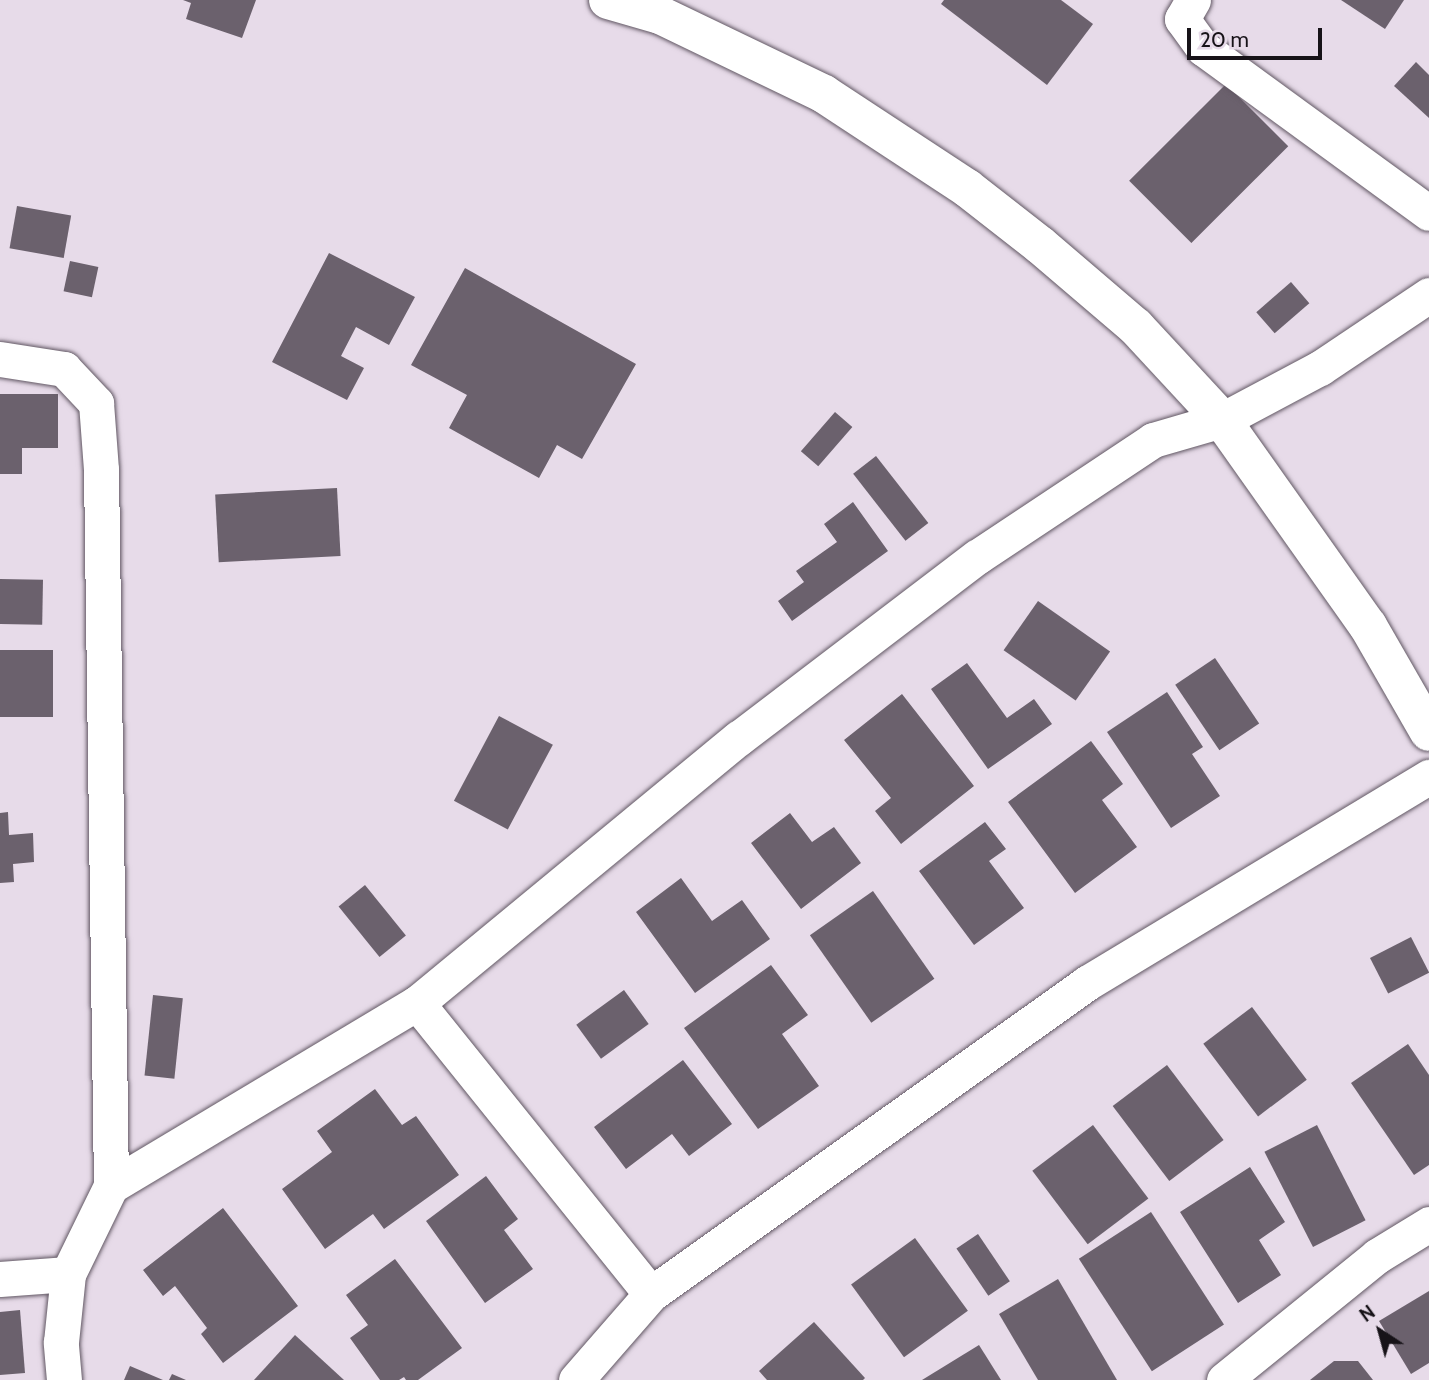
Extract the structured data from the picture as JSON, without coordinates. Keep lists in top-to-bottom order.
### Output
{
  "scale_bar": "20 m",
  "north": "top left"
}
